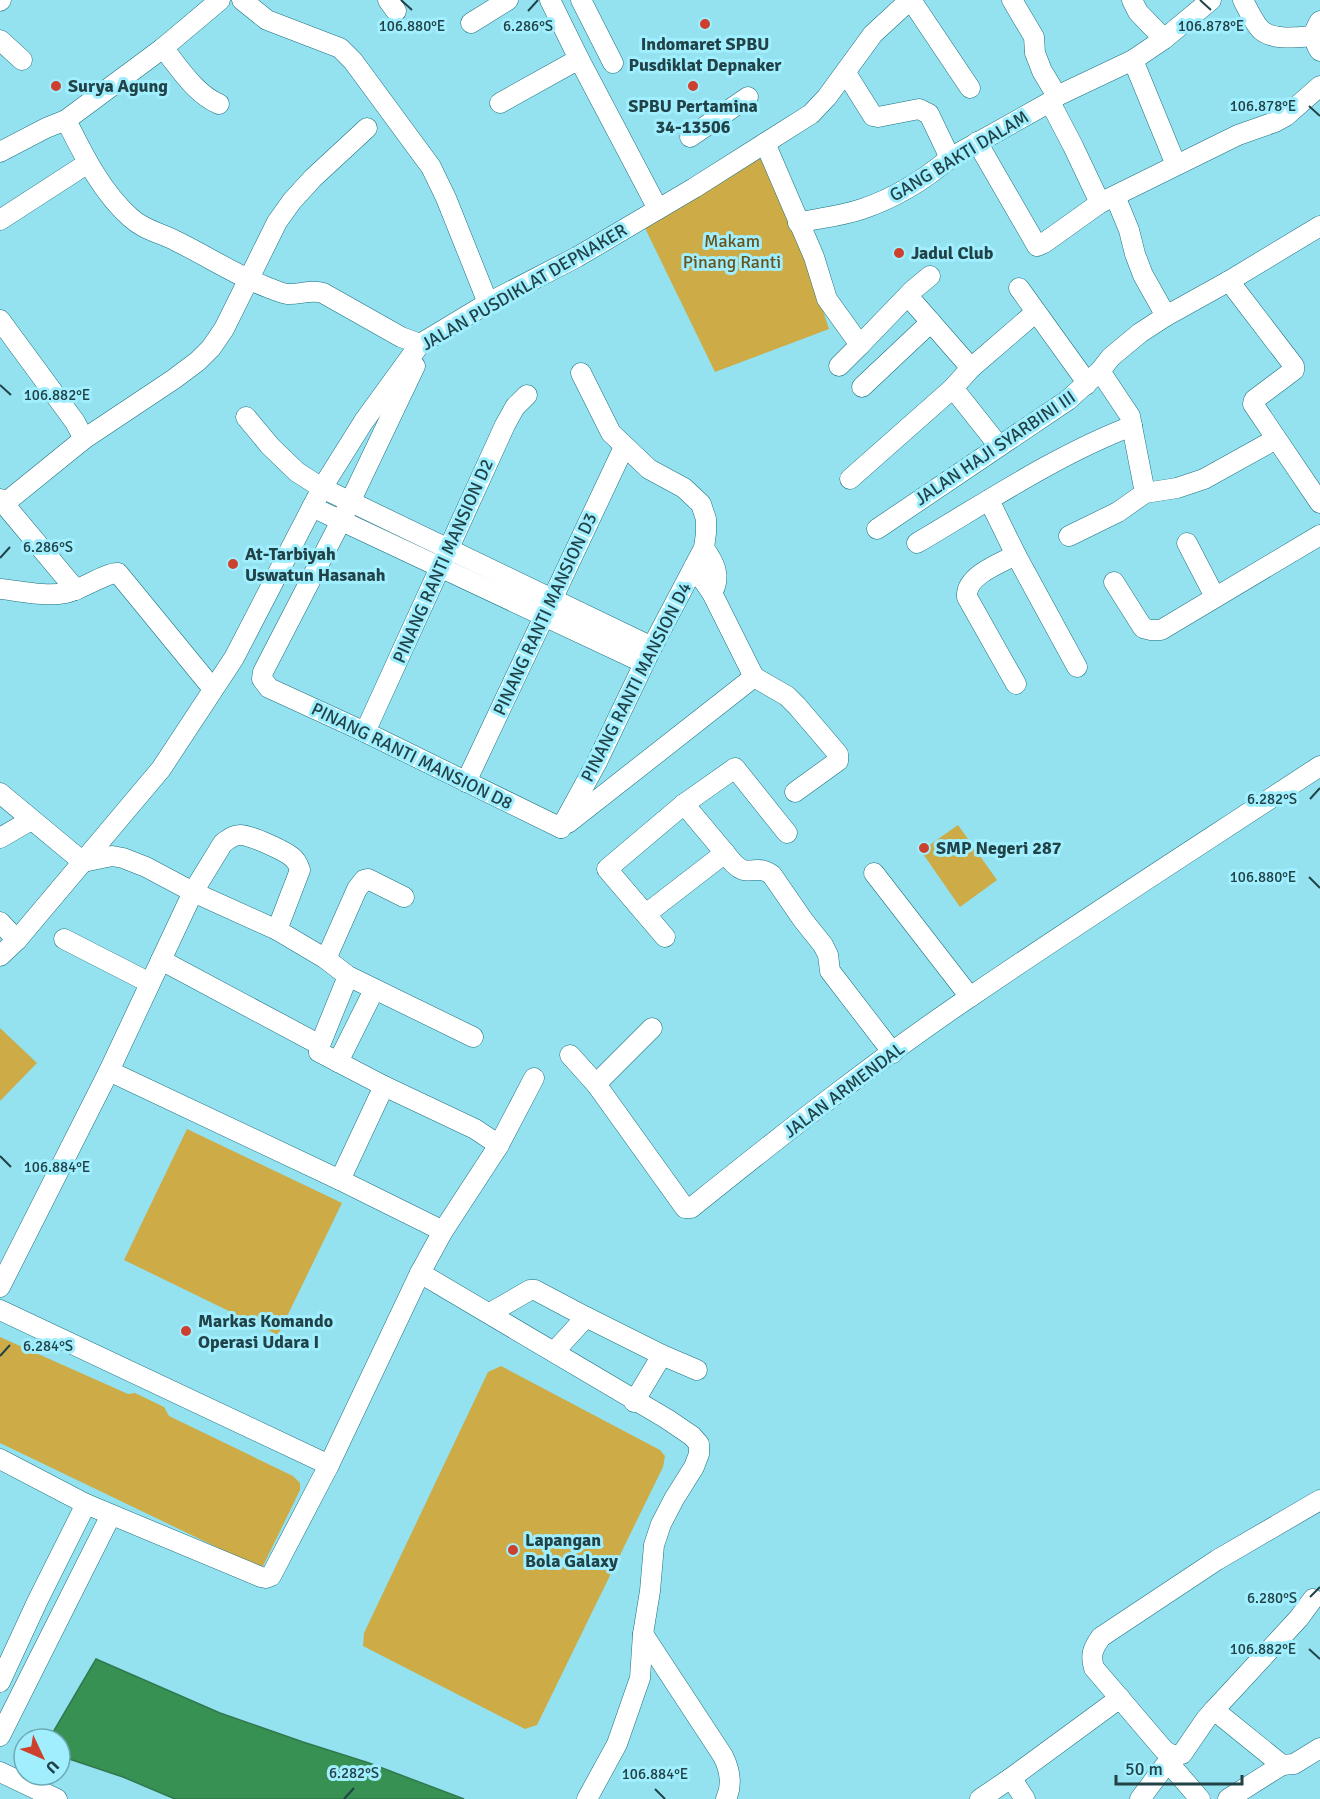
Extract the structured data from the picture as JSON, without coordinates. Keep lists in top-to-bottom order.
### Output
{
  "streets": {
    "street": [
      "GANG BAKTI DALAM",
      "JALAN PUSDIKLAT DEPNAKER",
      "JALAN HAJI SYARBINI III",
      "PINANG RANTI MANSION D2",
      "PINANG RANTI MANSION D3",
      "PINANG RANTI MANSION D4",
      "PINANG RANTI MANSION D8",
      "JALAN ARMENDAL"
    ]
  },
  "crossings": [
    ["PINANG RANTI MANSION D2", "PINANG RANTI MANSION D8"],
    ["PINANG RANTI MANSION D3", "PINANG RANTI MANSION D8"],
    ["PINANG RANTI MANSION D4", "PINANG RANTI MANSION D8"]
  ],
  "parks": ["Makam Pinang Ranti"],
  "places": [
    "Indomaret SPBU Pusdiklat Depnaker",
    "Surya Agung",
    "SPBU Pertamina 34-13506",
    "Jadul Club",
    "At-Tarbiyah Uswatun Hasanah",
    "SMP Negeri 287",
    "Markas Komando Operasi Udara I",
    "Lapangan Bola Galaxy"
  ],
  "scale_bar": "50 m",
  "north": "bottom right",
  "coordinates": [
    "106.880°E",
    "106.878°E",
    "6.286°S",
    "106.882°E",
    "6.282°S",
    "106.884°E",
    "6.284°S",
    "6.280°S"
  ]
}
